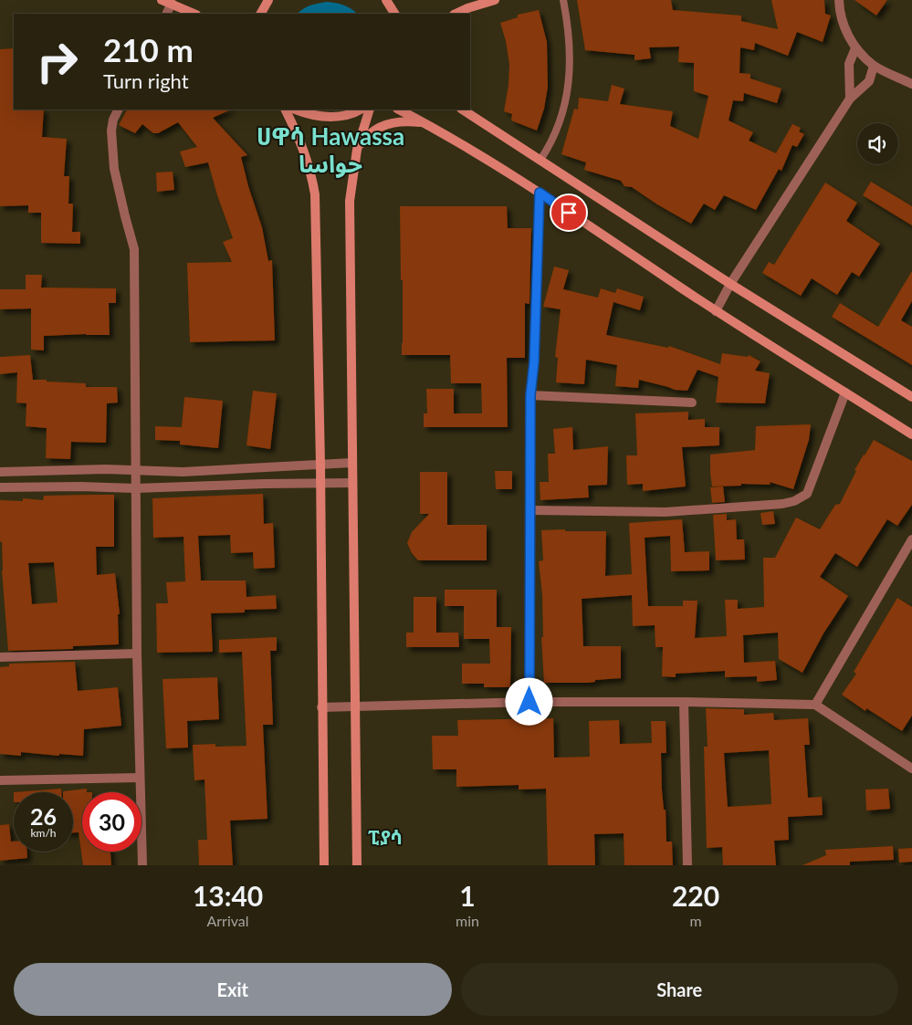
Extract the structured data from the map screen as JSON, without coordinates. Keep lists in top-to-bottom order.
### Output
{
  "districts": ["ሀዋሳ Hawassa حواسا", "ፒያሳ"],
  "page": {
    "turn": ["210 m", "Turn right"],
    "speed": "26 km/h",
    "limit": "30",
    "eta": [
      "13:40",
      "Arrival",
      "1",
      "min",
      "220",
      "m"
    ],
    "buttons": ["Exit", "Share"]
  }
}
